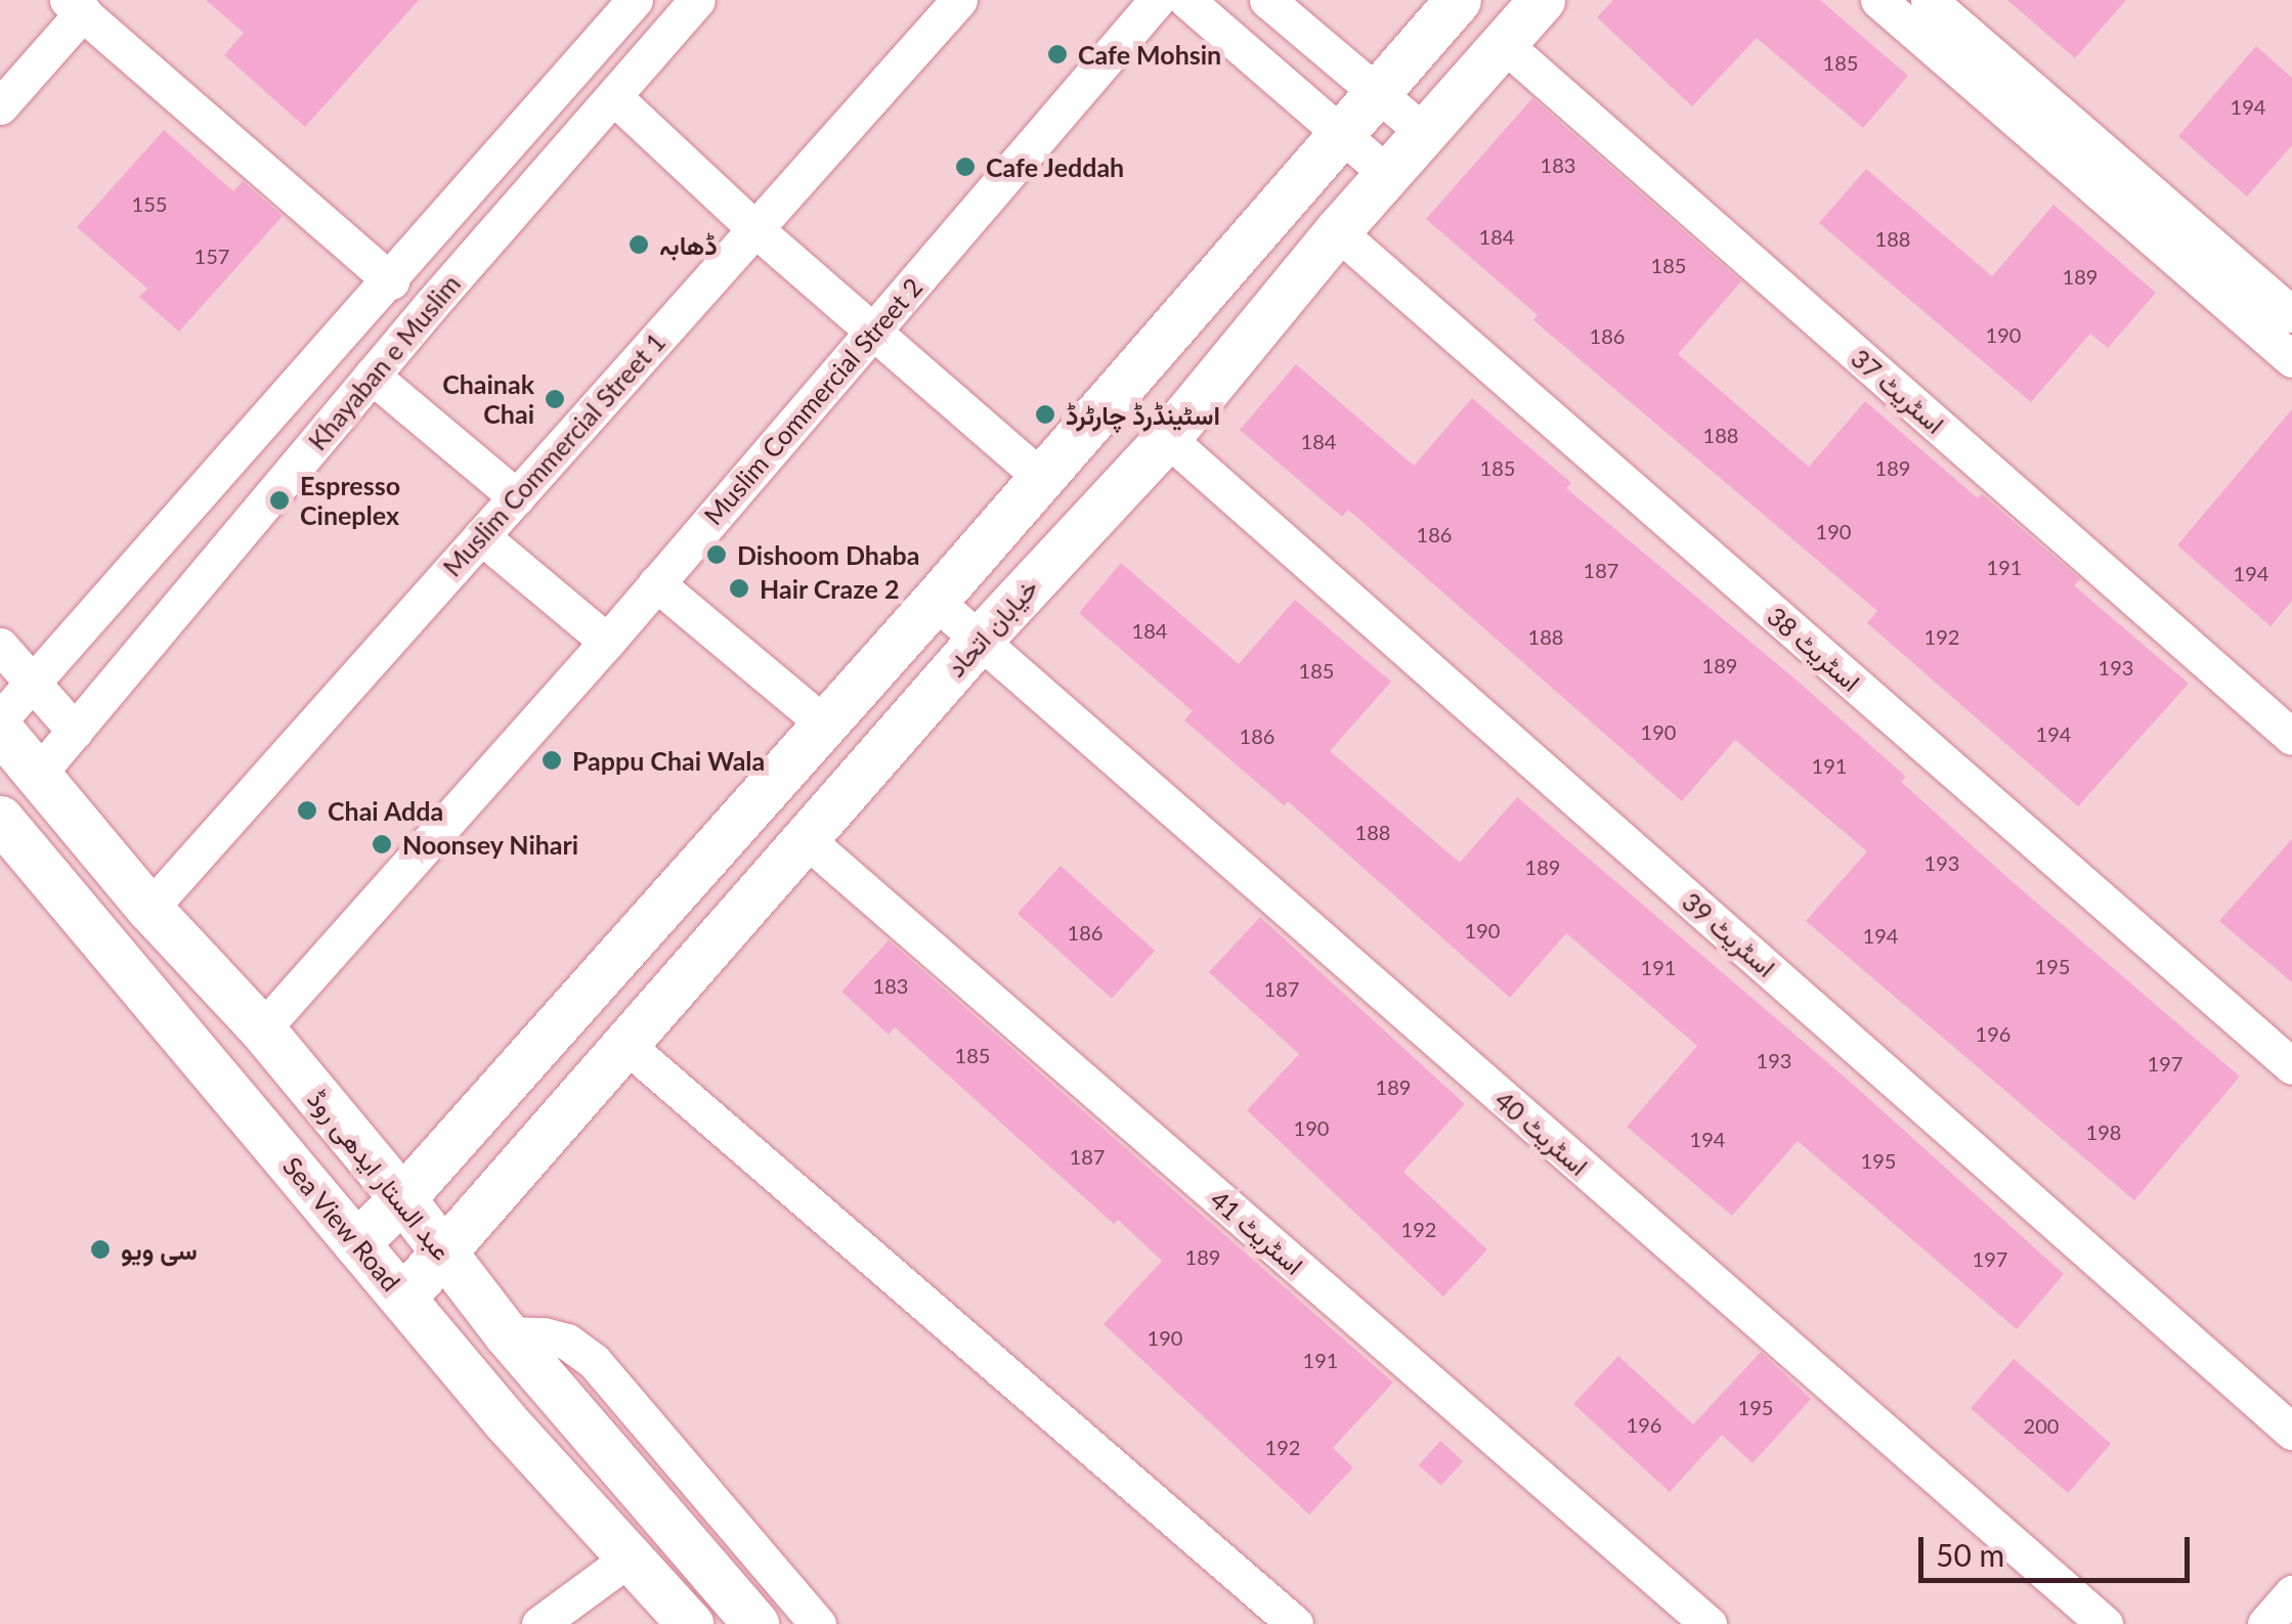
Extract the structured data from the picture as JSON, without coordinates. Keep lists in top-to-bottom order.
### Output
{
  "streets": {
    "main road": ["خیابان اتحاد", "عبد الستار ایدھی روڈ", "Sea View Road"],
    "street": [
      "Khayaban e Muslim",
      "اسٹریٹ 37",
      "Muslim Commercial Street 2",
      "Muslim Commercial Street 1",
      "اسٹریٹ 38",
      "اسٹریٹ 39",
      "اسٹریٹ 40",
      "اسٹریٹ 41"
    ]
  },
  "crossings": [
    ["Khayaban e Muslim", "عبد الستار ایدھی روڈ"],
    ["اسٹریٹ 37", "خیابان اتحاد"],
    ["Muslim Commercial Street 2", "عبد الستار ایدھی روڈ"],
    ["Muslim Commercial Street 1", "عبد الستار ایدھی روڈ"],
    ["خیابان اتحاد", "اسٹریٹ 38"],
    ["خیابان اتحاد", "اسٹریٹ 39"],
    ["خیابان اتحاد", "اسٹریٹ 40"],
    ["خیابان اتحاد", "عبد الستار ایدھی روڈ"],
    ["خیابان اتحاد", "Sea View Road"],
    ["خیابان اتحاد", "اسٹریٹ 41"]
  ],
  "places": [
    "Cafe Mohsin",
    "Cafe Jeddah",
    "ڈھابہ",
    "Chainak Chai",
    "اسٹینڈرڈ چارٹرڈ",
    "Espresso Cineplex",
    "Dishoom Dhaba",
    "Hair Craze 2",
    "Pappu Chai Wala",
    "Chai Adda",
    "Noonsey Nihari",
    "سی ویو"
  ],
  "house_numbers": [
    "185",
    "194",
    "183",
    "155",
    "184",
    "188",
    "157",
    "185",
    "189",
    "190",
    "186",
    "188",
    "184",
    "185",
    "189",
    "190",
    "186",
    "191",
    "187",
    "194",
    "184",
    "188",
    "192",
    "189",
    "193",
    "185",
    "190",
    "194",
    "186",
    "191",
    "188",
    "193",
    "189",
    "190",
    "186",
    "194",
    "195",
    "191",
    "183",
    "187",
    "196",
    "185",
    "193",
    "197",
    "189",
    "190",
    "198",
    "194",
    "187",
    "195",
    "192",
    "189",
    "197",
    "190",
    "191",
    "195",
    "196",
    "200",
    "192"
  ],
  "scale_bar": "50 m"
}
